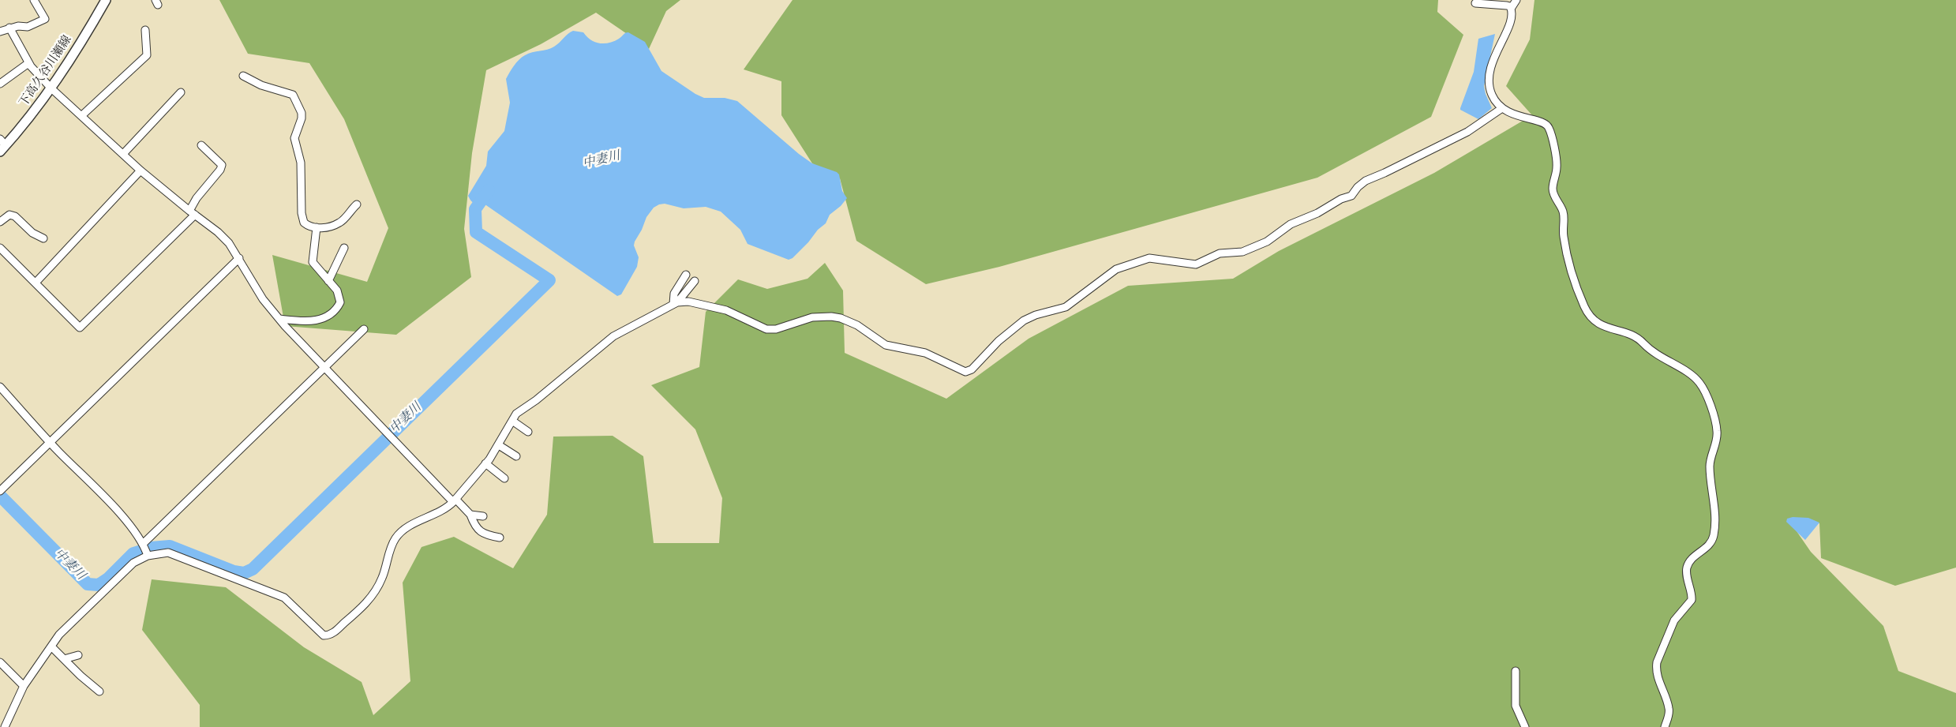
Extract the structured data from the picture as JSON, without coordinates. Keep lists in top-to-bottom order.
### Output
{
  "streets": {
    "main road": ["下高久谷川瀬線"]
  },
  "water": ["中妻川"]
}
